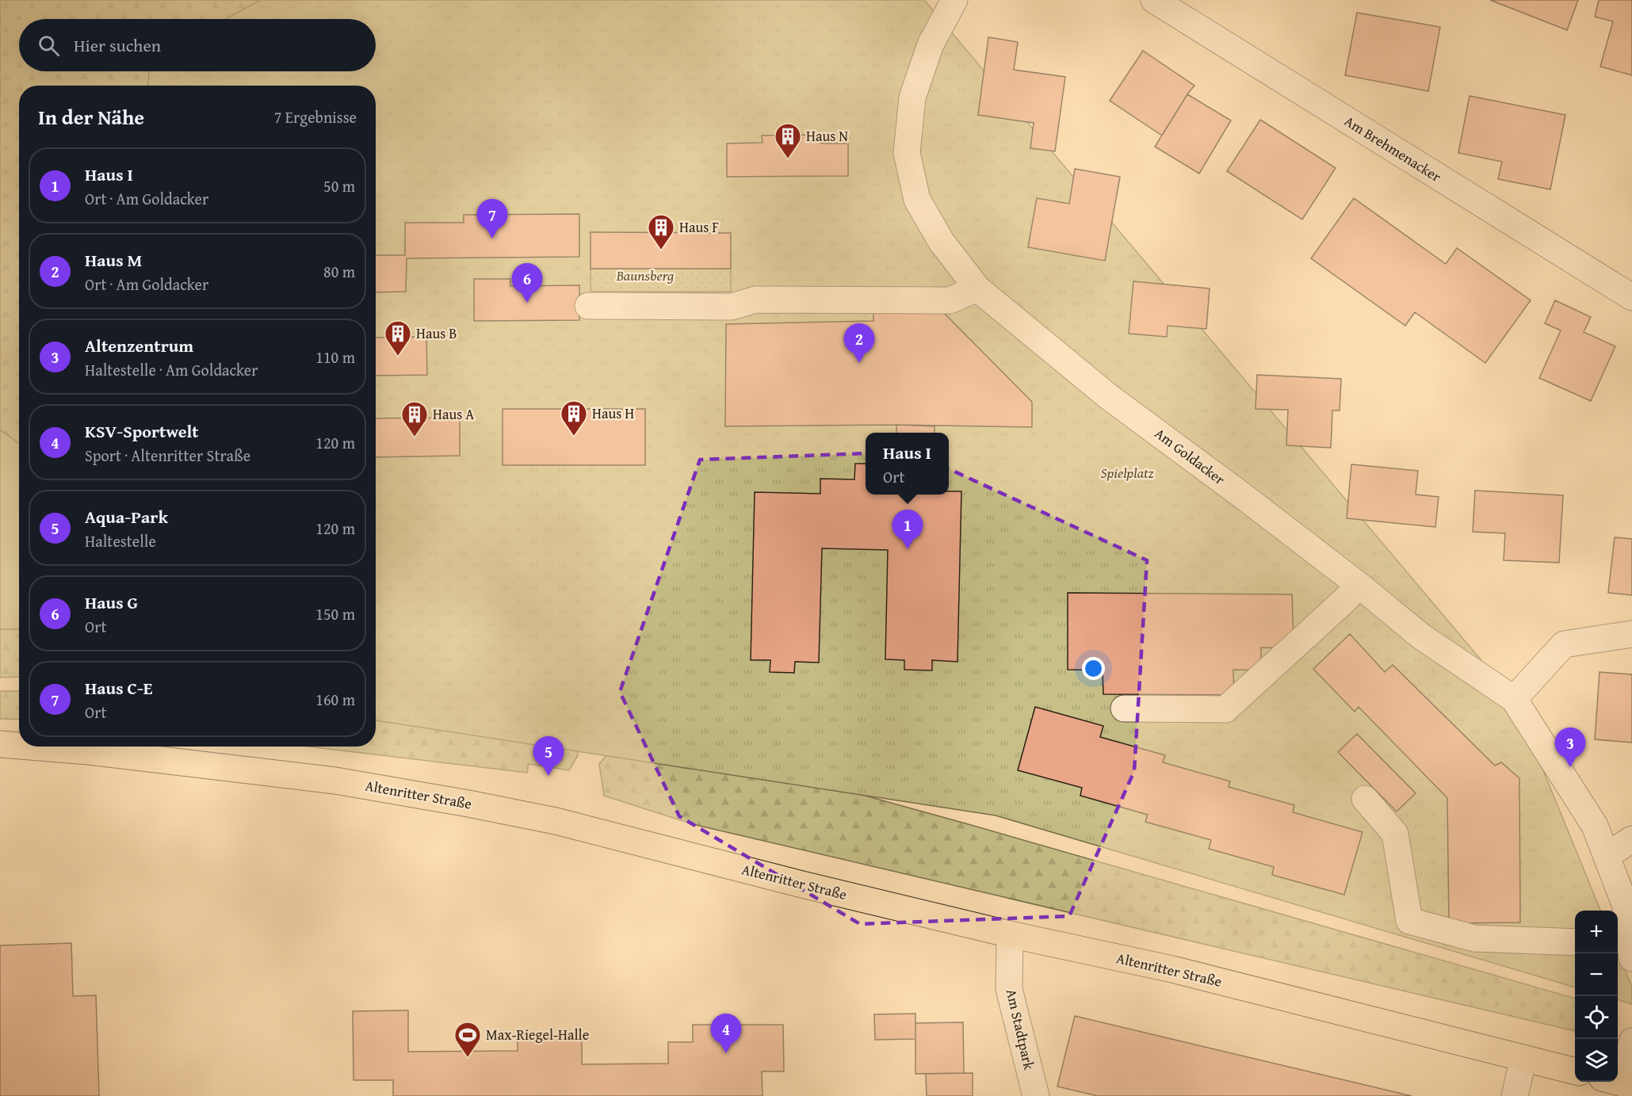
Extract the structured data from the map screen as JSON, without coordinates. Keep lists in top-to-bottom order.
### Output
{
  "streets": {
    "main road": ["Altenritter Straße"],
    "street": ["Am Brehmenacker", "Am Goldacker", "Am Stadtpark"]
  },
  "crossings": [
    ["Altenritter Straße", "Am Stadtpark"]
  ],
  "parks": ["Baunsberg", "Spielplatz"],
  "places": {
    "building": [
      "Haus N",
      "Haus F",
      "Haus B",
      "Haus H",
      "Haus A"
    ],
    "sports": ["Max-Riegel-Halle"]
  },
  "page": {
    "search": "Hier suchen",
    "heading": ["In der Nähe", "7 Ergebnisse"],
    "list": [
      {
        "mark": "1",
        "name": "Haus I",
        "note": "Ort · Am Goldacker",
        "value": "50 m"
      },
      {
        "mark": "2",
        "name": "Haus M",
        "note": "Ort · Am Goldacker",
        "value": "80 m"
      },
      {
        "mark": "3",
        "name": "Altenzentrum",
        "note": "Haltestelle · Am Goldacker",
        "value": "110 m"
      },
      {
        "mark": "4",
        "name": "KSV-Sportwelt",
        "note": "Sport · Altenritter Straße",
        "value": "120 m"
      },
      {
        "mark": "5",
        "name": "Aqua-Park",
        "note": "Haltestelle",
        "value": "120 m"
      },
      {
        "mark": "6",
        "name": "Haus G",
        "note": "Ort",
        "value": "150 m"
      },
      {
        "mark": "7",
        "name": "Haus C-E",
        "note": "Ort",
        "value": "160 m"
      }
    ],
    "pins": [
      "7",
      "6",
      "2",
      "1",
      "3",
      "5",
      "4"
    ],
    "popup": ["Haus I", "Ort"],
    "map_buttons": ["+", "−"]
  }
}
